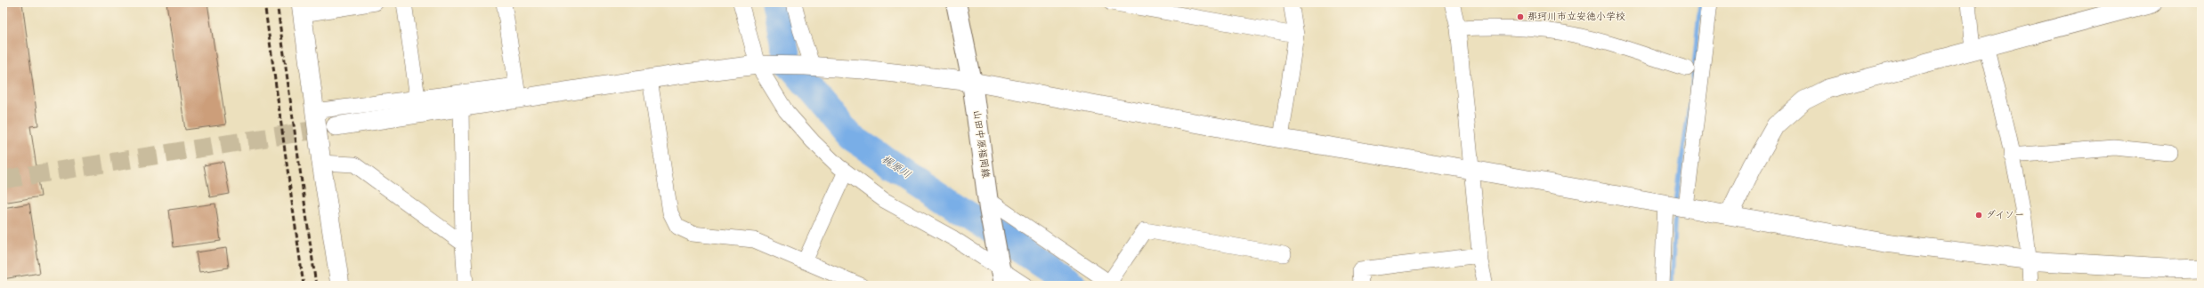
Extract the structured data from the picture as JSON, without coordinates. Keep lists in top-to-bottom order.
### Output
{
  "streets": {
    "main road": ["山田中原福岡線"]
  },
  "water": ["梶原川"],
  "places": ["那珂川市立安徳小学校", "ダイソー"]
}
